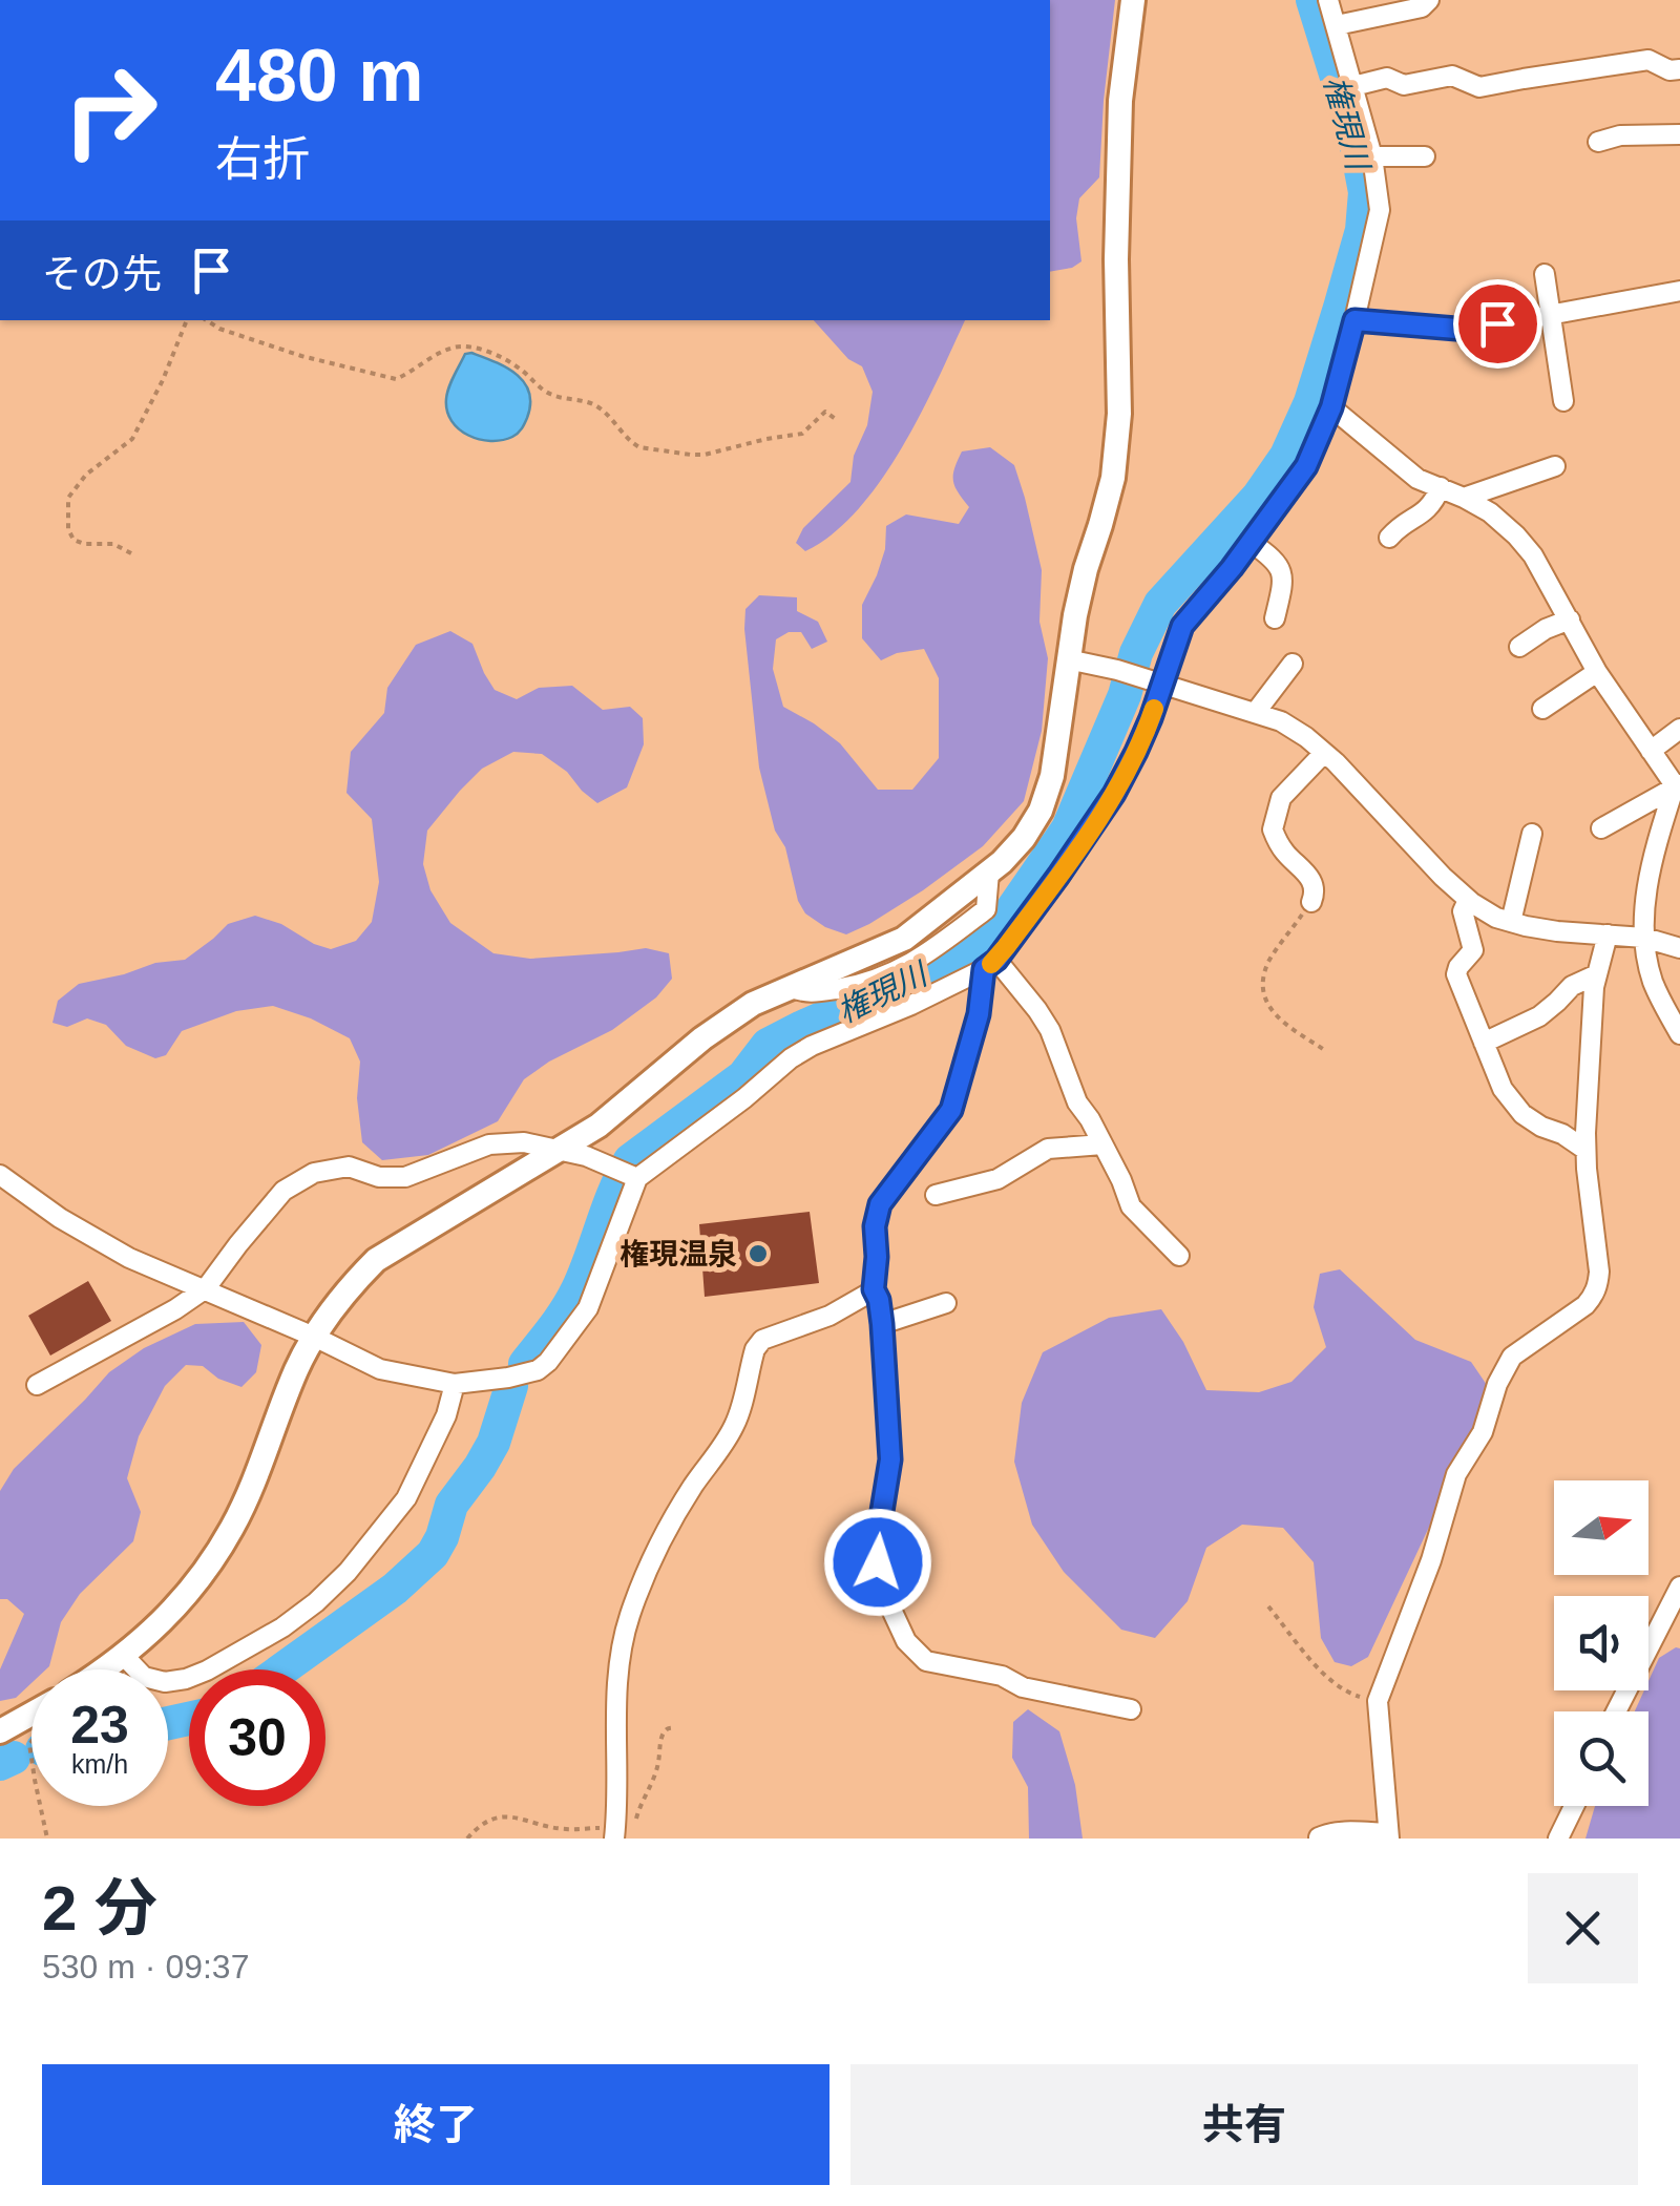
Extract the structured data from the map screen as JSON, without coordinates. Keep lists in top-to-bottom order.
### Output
{
  "water": ["権現川"],
  "places": ["権現温泉"],
  "north": "right",
  "page": {
    "turn": ["480 m", "右折"],
    "then": "その先",
    "speed": "23 km/h",
    "limit": "30",
    "heading": ["2 分", "530 m · 09:37"],
    "buttons": ["終了", "共有"]
  }
}
